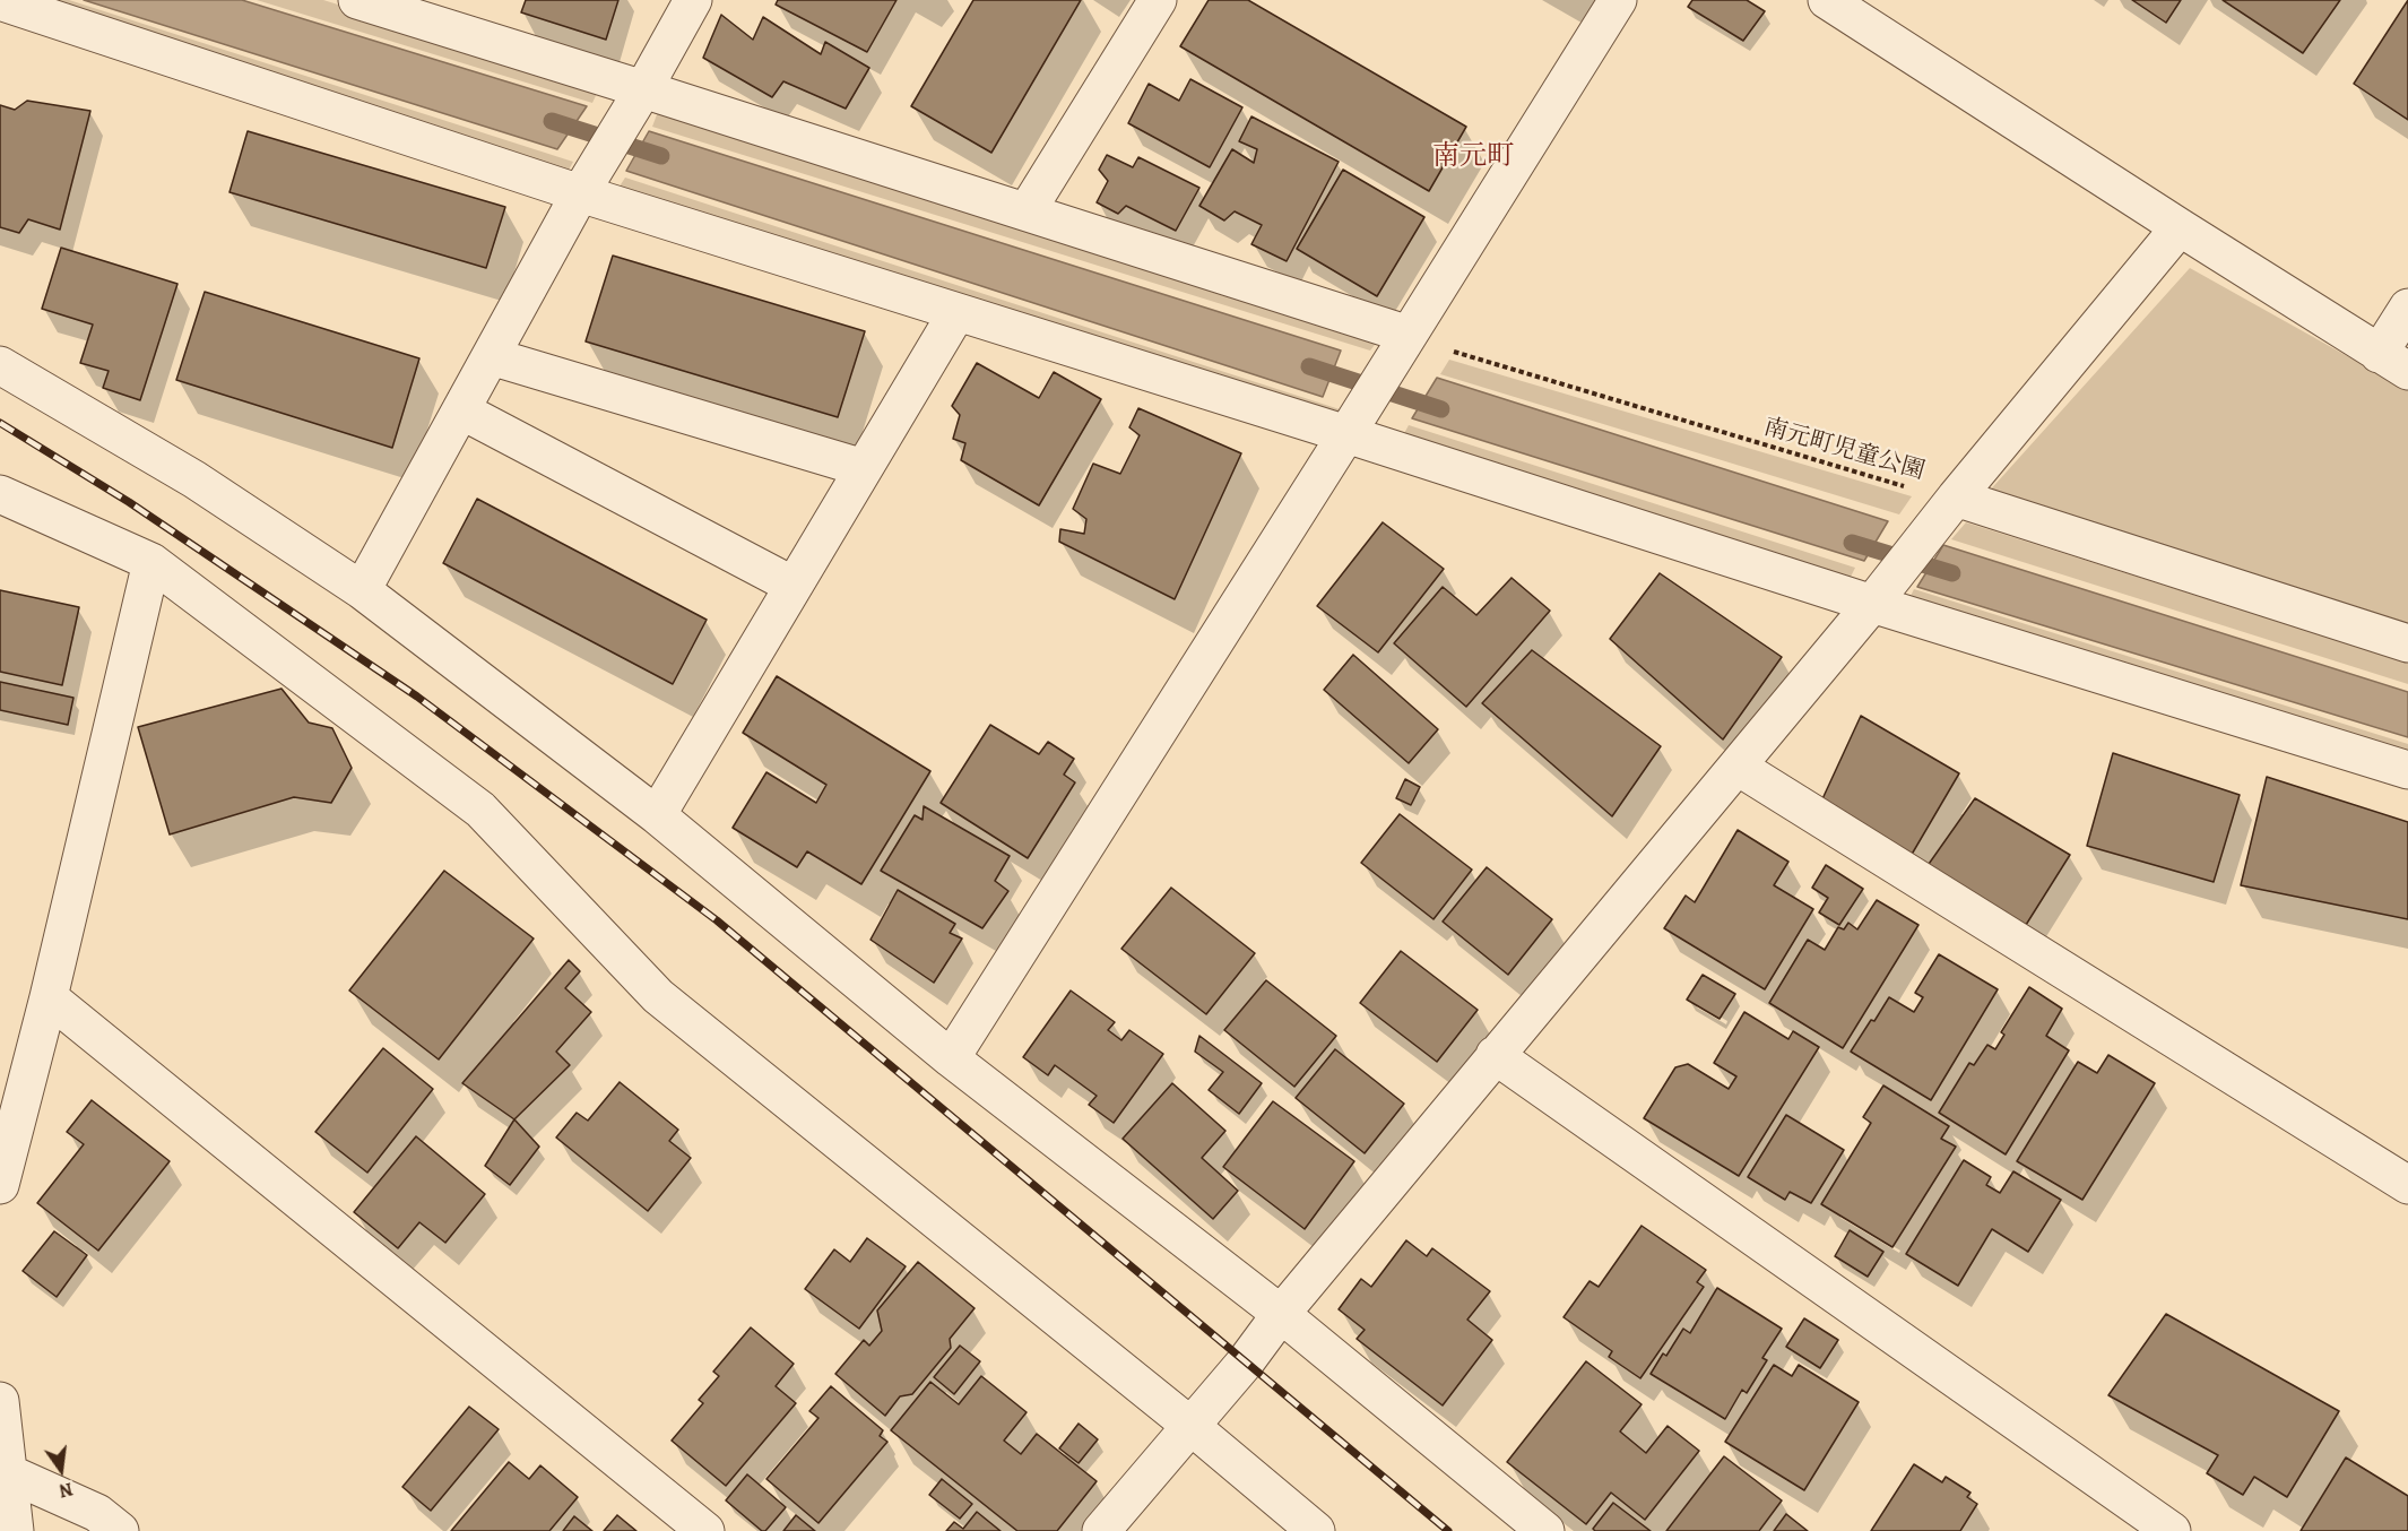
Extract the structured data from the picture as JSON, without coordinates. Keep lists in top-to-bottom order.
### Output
{
  "streets": {
    "path": ["南元町児童公園"]
  },
  "districts": ["南元町"],
  "north": "bottom"
}
